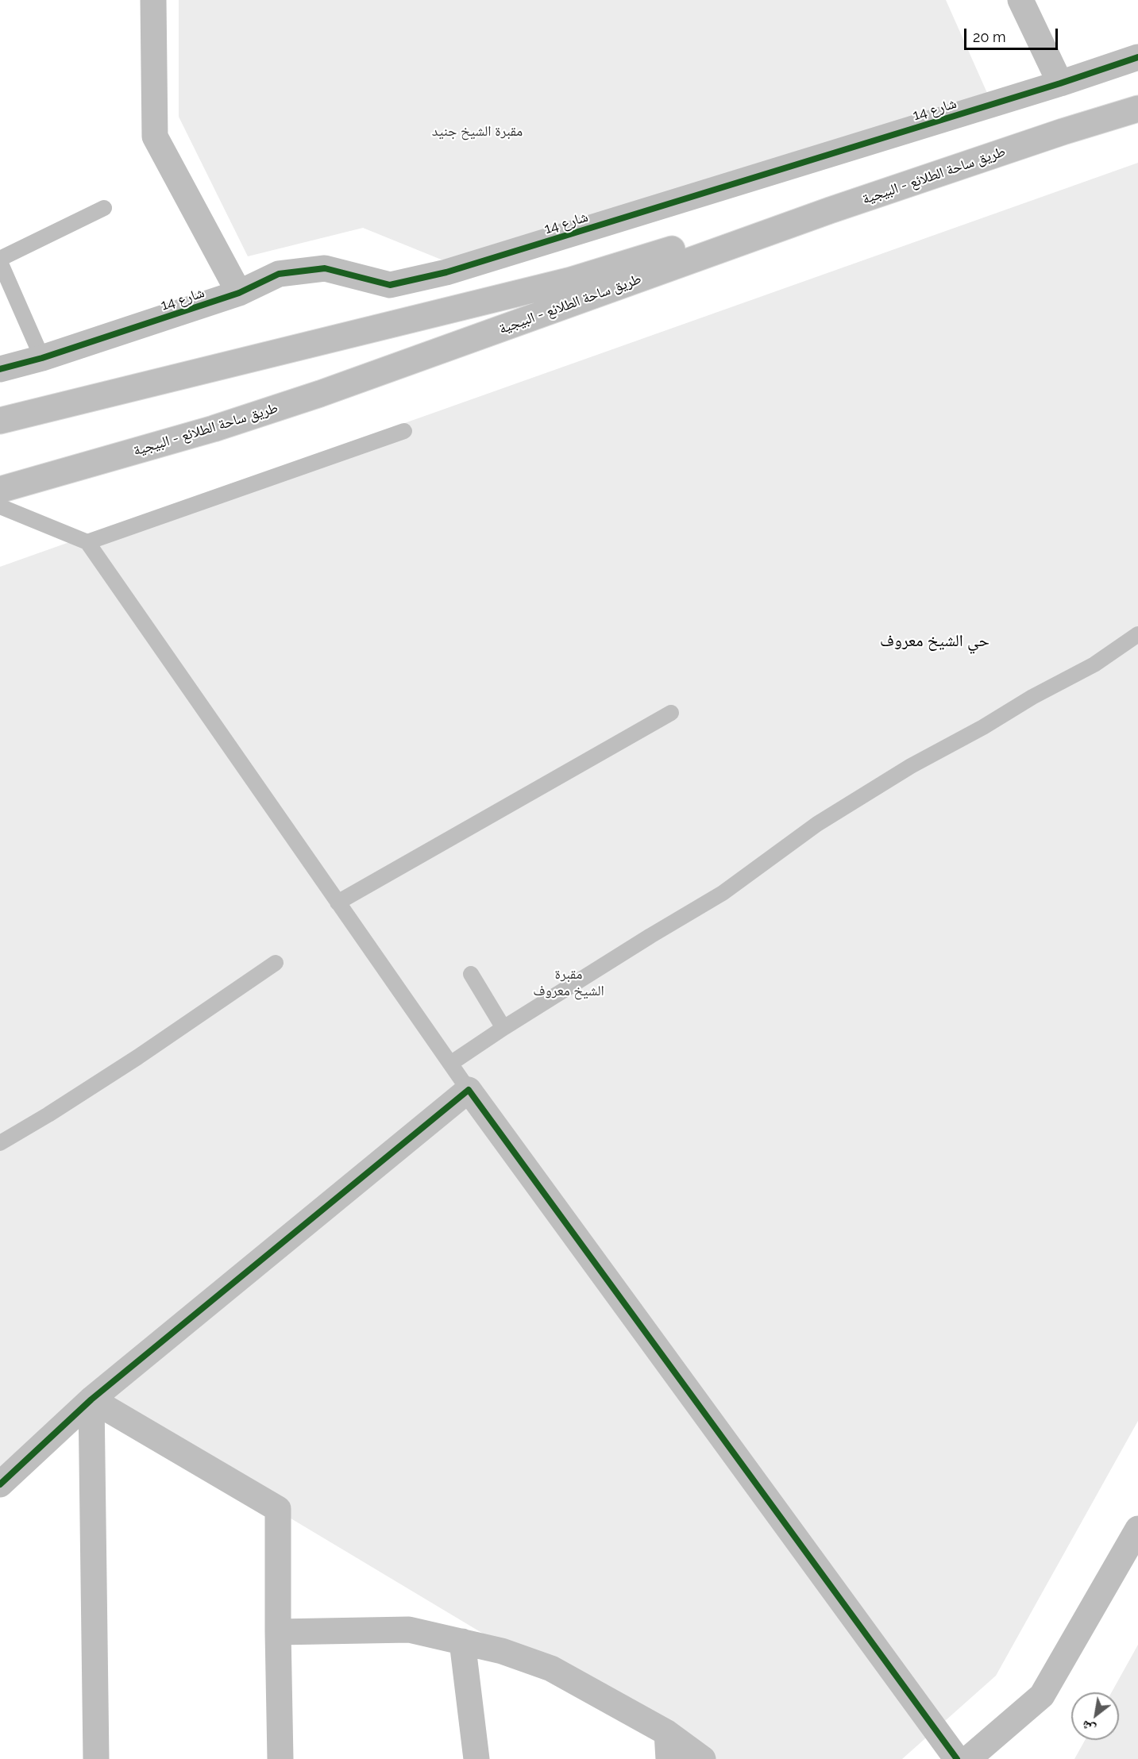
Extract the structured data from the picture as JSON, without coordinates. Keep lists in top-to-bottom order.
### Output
{
  "streets": {
    "street": ["شارع 14", "طريق ساحة الطلائع - البيجية"]
  },
  "districts": ["حي الشيخ معروف"],
  "parks": ["مقبرة الشيخ جنيد", "مقبرة الشيخ معروف"],
  "scale_bar": "20 m",
  "north": "bottom left"
}
